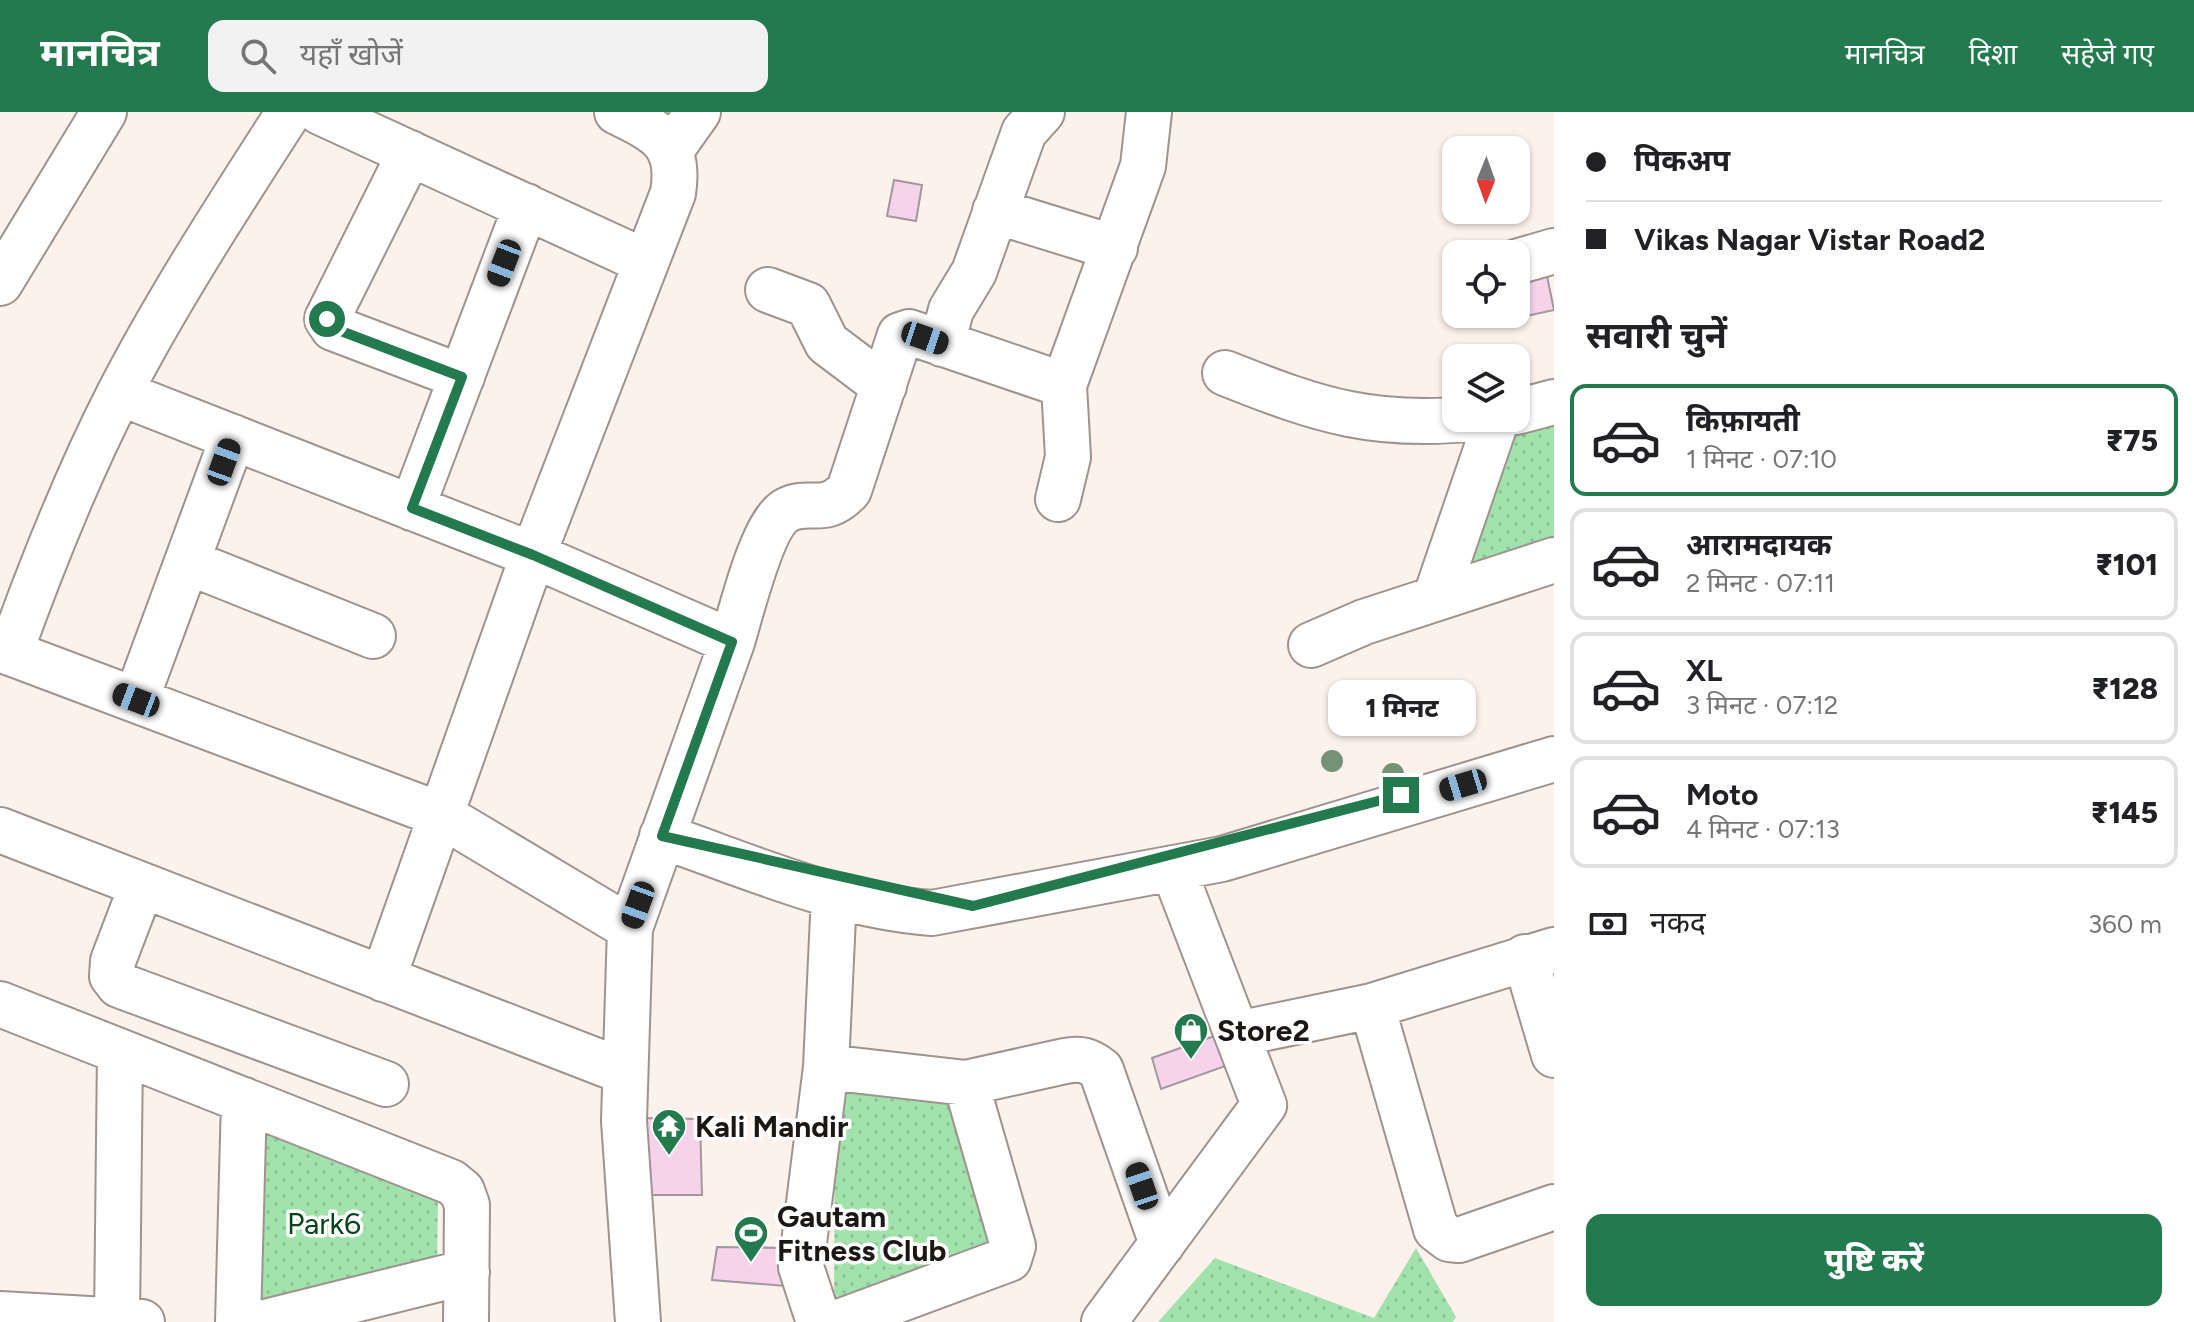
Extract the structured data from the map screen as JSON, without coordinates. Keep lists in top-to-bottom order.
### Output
{
  "parks": ["Park6"],
  "places": {
    "shop": ["Store2"],
    "temple": ["Kali Mandir"],
    "sports": ["Gautam Fitness Club"]
  },
  "north": "bottom",
  "page": {
    "header": "मानचित्र",
    "search": "यहाँ खोजें",
    "nav": ["मानचित्र", "दिशा", "सहेजे गए"],
    "banner": ["पिकअप", "Vikas Nagar Vistar Road2"],
    "heading": "सवारी चुनें",
    "list": [
      {
        "name": "किफ़ायती",
        "note": "1 मिनट · 07:10",
        "value": "₹75"
      },
      {
        "name": "आरामदायक",
        "note": "2 मिनट · 07:11",
        "value": "₹101"
      },
      {
        "name": "XL",
        "note": "3 मिनट · 07:12",
        "value": "₹128"
      },
      {
        "name": "Moto",
        "note": "4 मिनट · 07:13",
        "value": "₹145"
      }
    ],
    "bubble": "1 मिनट",
    "pay": ["नकद", "360 m"],
    "buttons": "पुष्टि करें"
  }
}
